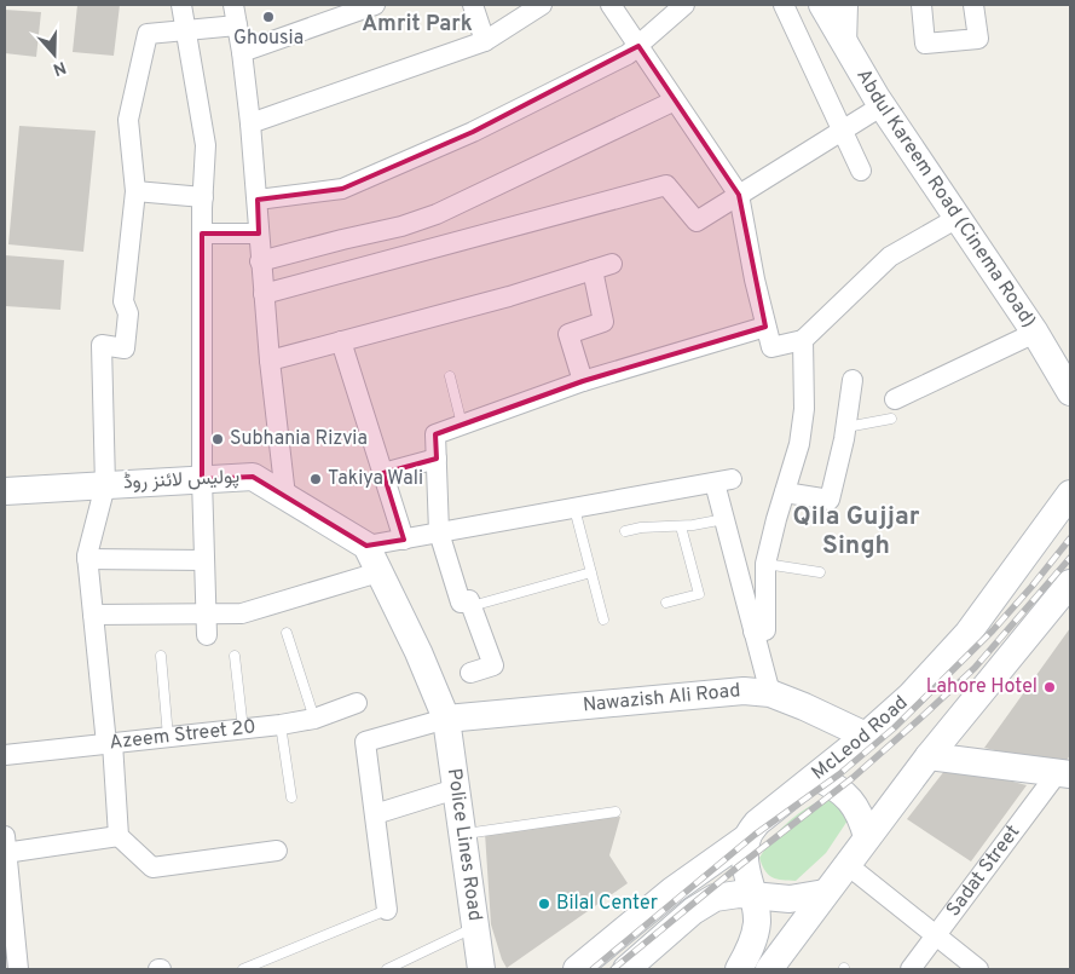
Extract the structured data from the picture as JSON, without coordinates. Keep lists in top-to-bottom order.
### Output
{
  "streets": {
    "street": [
      "Abdul Kareem Road (Cinema Road)",
      "پولیس لائنز روڈ",
      "Nawazish Ali Road",
      "Azeem Street 20",
      "McLeod Road",
      "Police Lines Road",
      "Sadat Street"
    ]
  },
  "crossings": [
    ["Nawazish Ali Road", "McLeod Road"],
    ["Nawazish Ali Road", "Police Lines Road"]
  ],
  "districts": ["Amrit Park", "Qila Gujjar Singh"],
  "places": [
    "Ghousia",
    "Subhania Rizvia",
    "Takiya Wali",
    "Lahore Hotel",
    "Bilal Center"
  ],
  "north": "bottom"
}
